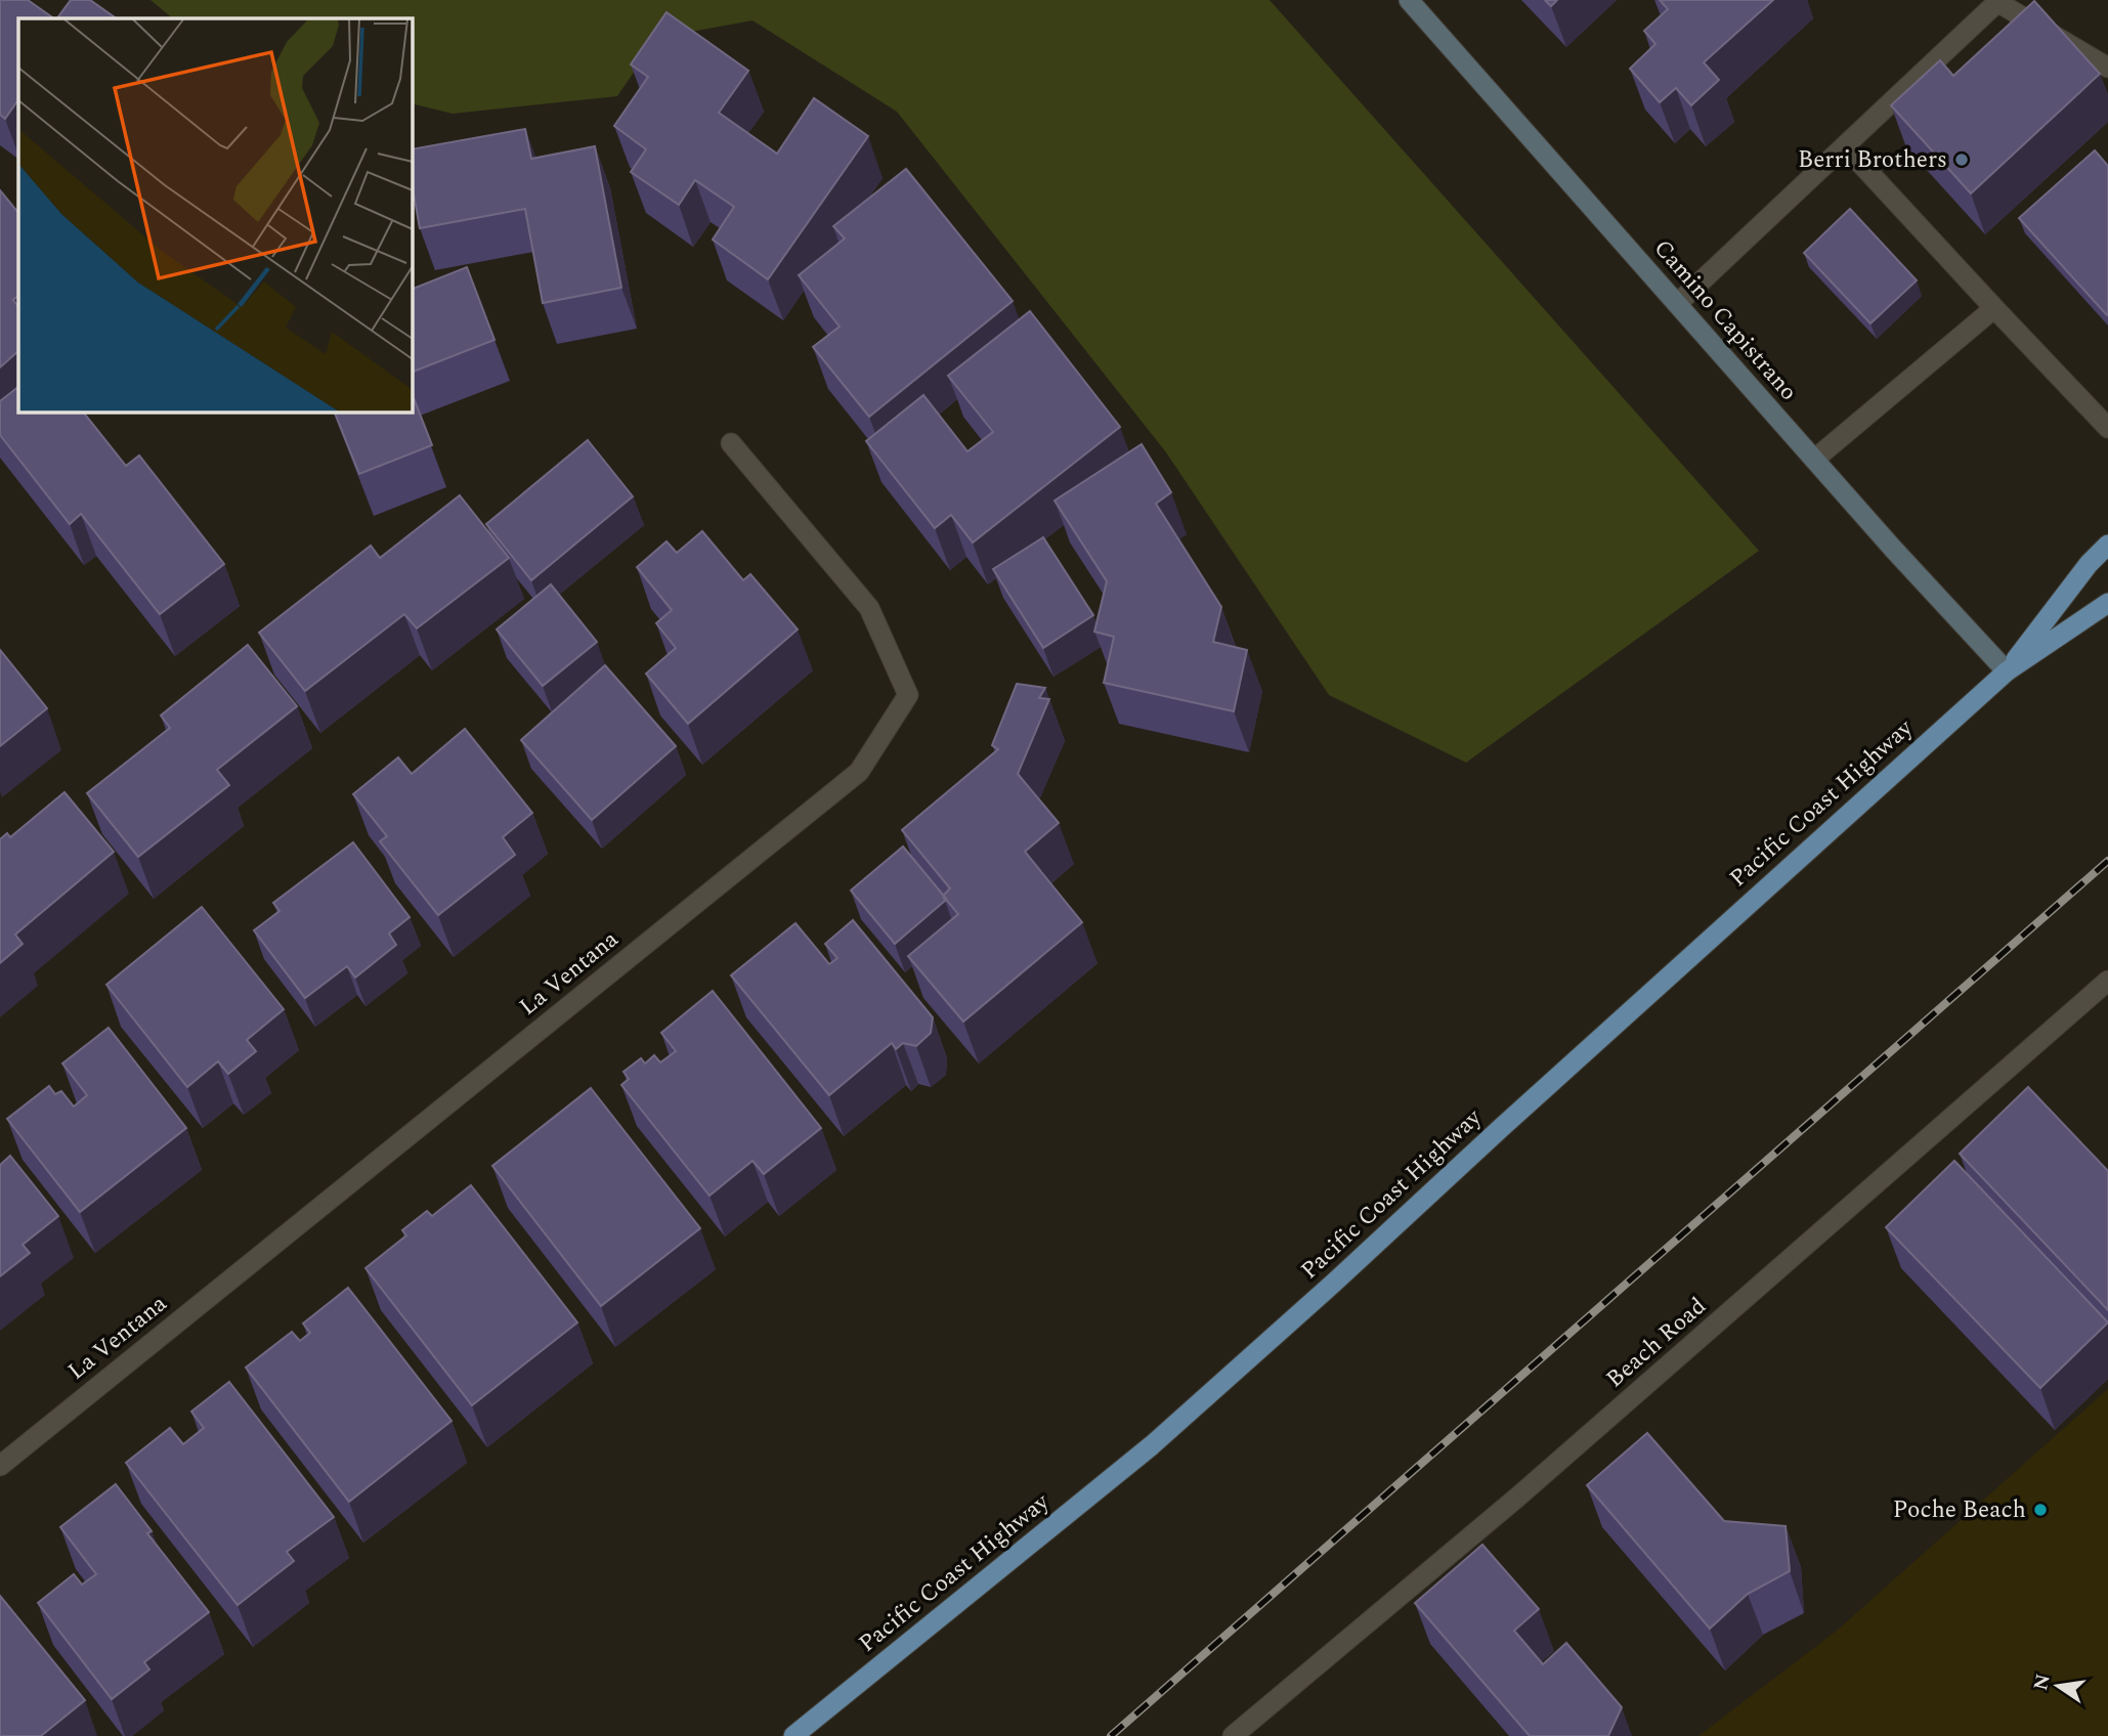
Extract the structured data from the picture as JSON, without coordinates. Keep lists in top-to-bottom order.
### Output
{
  "streets": {
    "main road": ["Camino Capistrano", "Pacific Coast Highway"],
    "street": ["La Ventana", "Beach Road"]
  },
  "crossings": [
    ["Camino Capistrano", "Pacific Coast Highway"]
  ],
  "places": ["Berri Brothers", "Poche Beach"],
  "north": "left"
}
